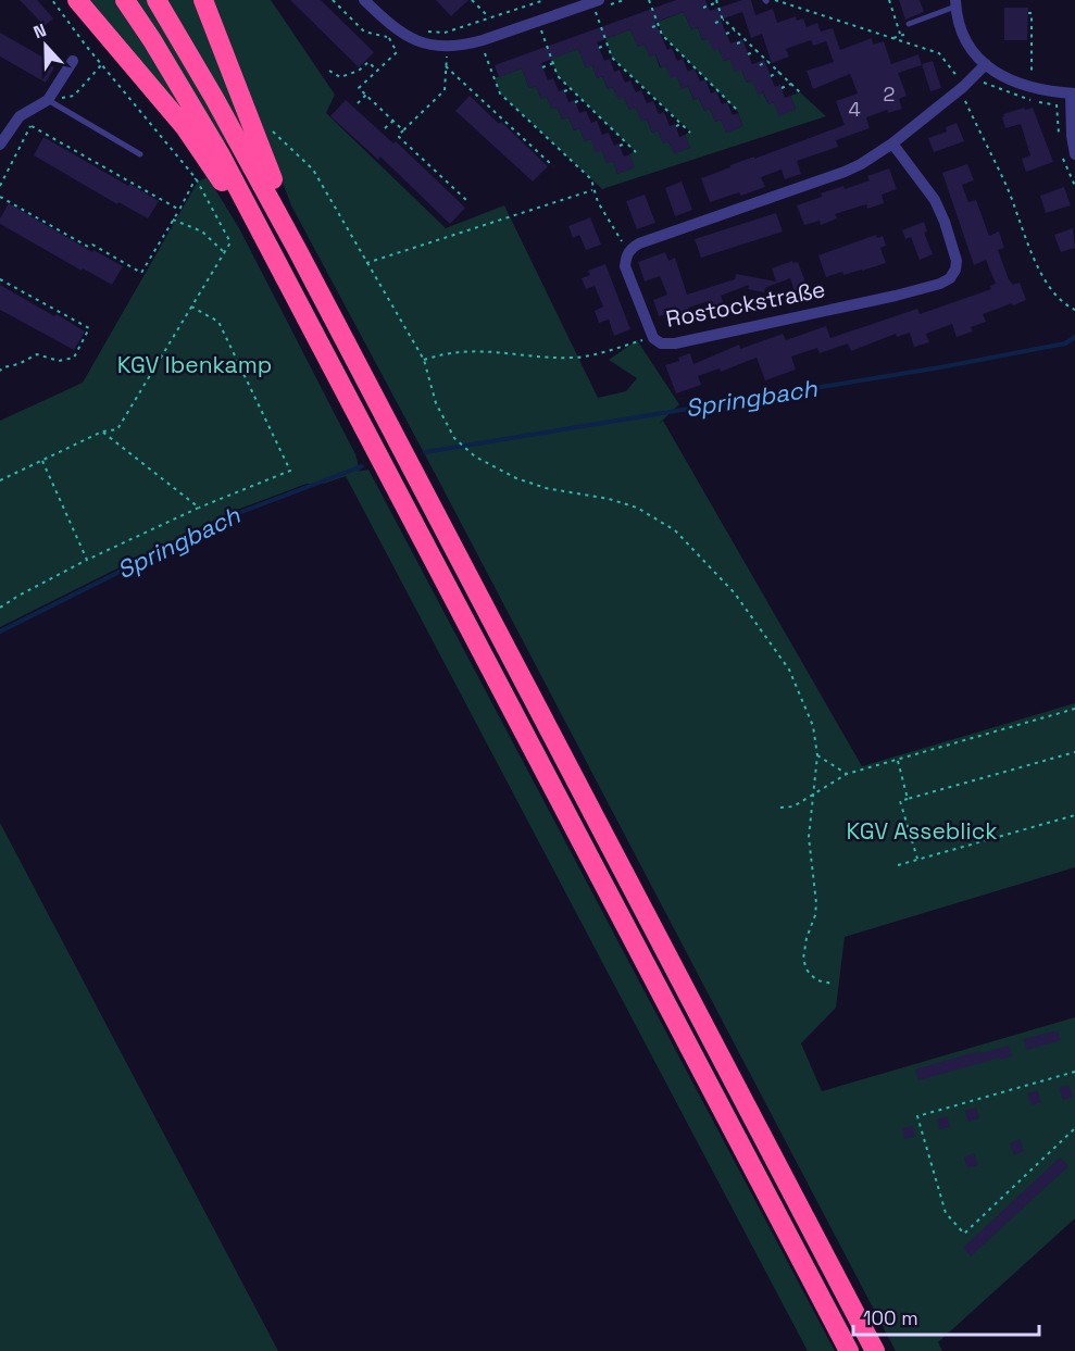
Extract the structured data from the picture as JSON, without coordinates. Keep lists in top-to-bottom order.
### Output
{
  "streets": {
    "street": ["Rostockstraße"]
  },
  "water": ["Springbach"],
  "parks": ["KGV Ibenkamp", "KGV Asseblick"],
  "house_numbers": ["2", "4"],
  "scale_bar": "100 m",
  "north": "top"
}
